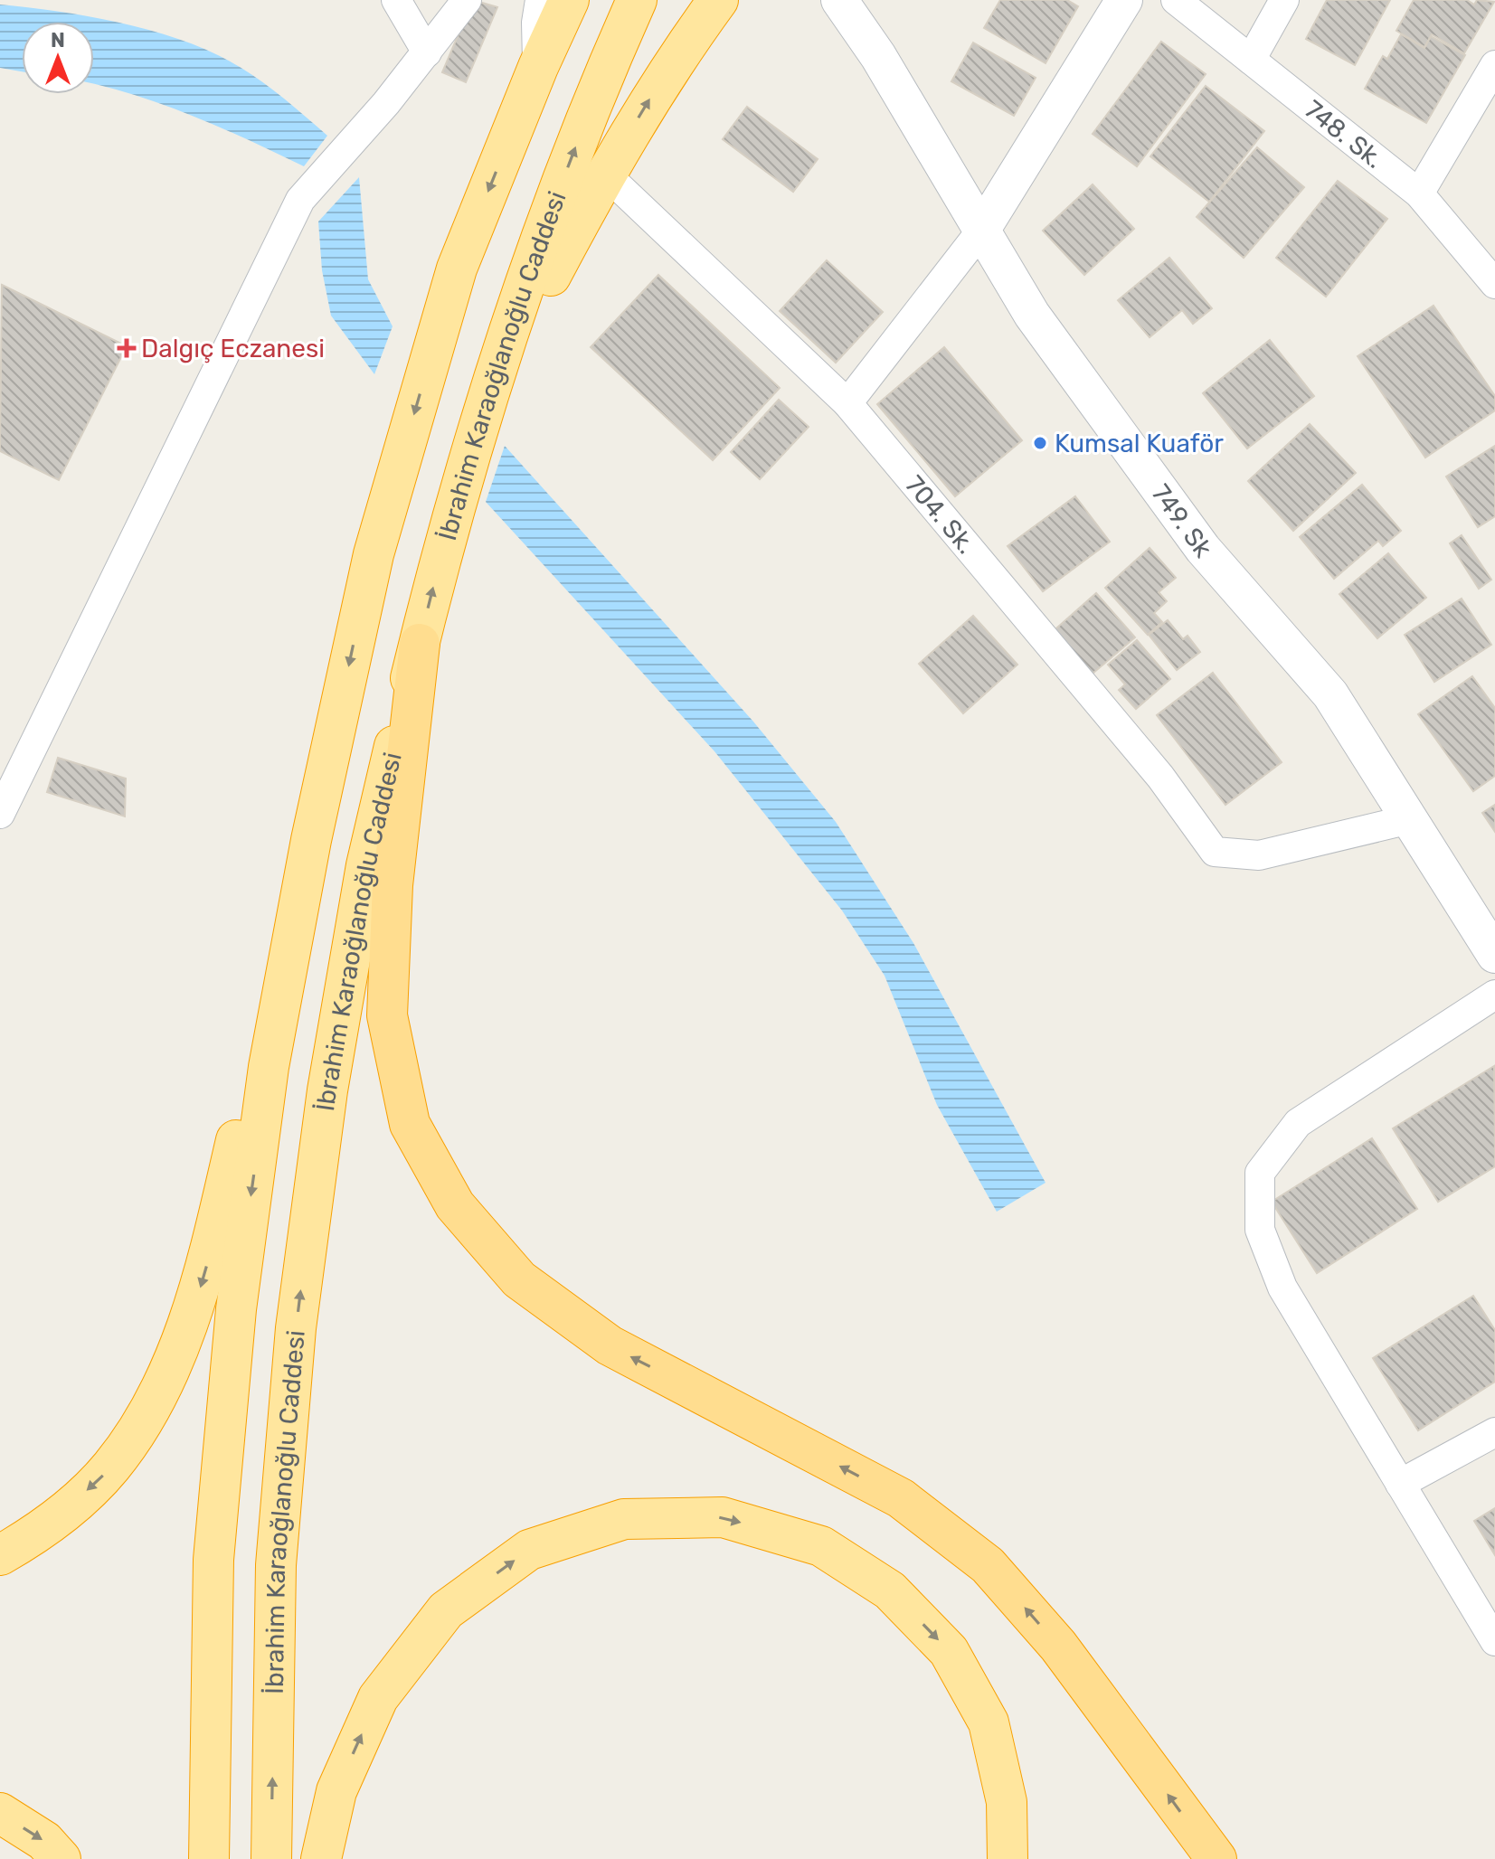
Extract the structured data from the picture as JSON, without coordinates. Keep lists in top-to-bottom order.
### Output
{
  "streets": {
    "highway": ["İbrahim Karaoğlanoğlu Caddesi"],
    "street": ["748. Sk.", "704. Sk.", "749. Sk"]
  },
  "crossings": [
    ["704. Sk.", "749. Sk"]
  ],
  "places": {
    "health": ["Dalgıç Eczanesi"],
    "other": ["Kumsal Kuaför"]
  },
  "north": "top"
}
